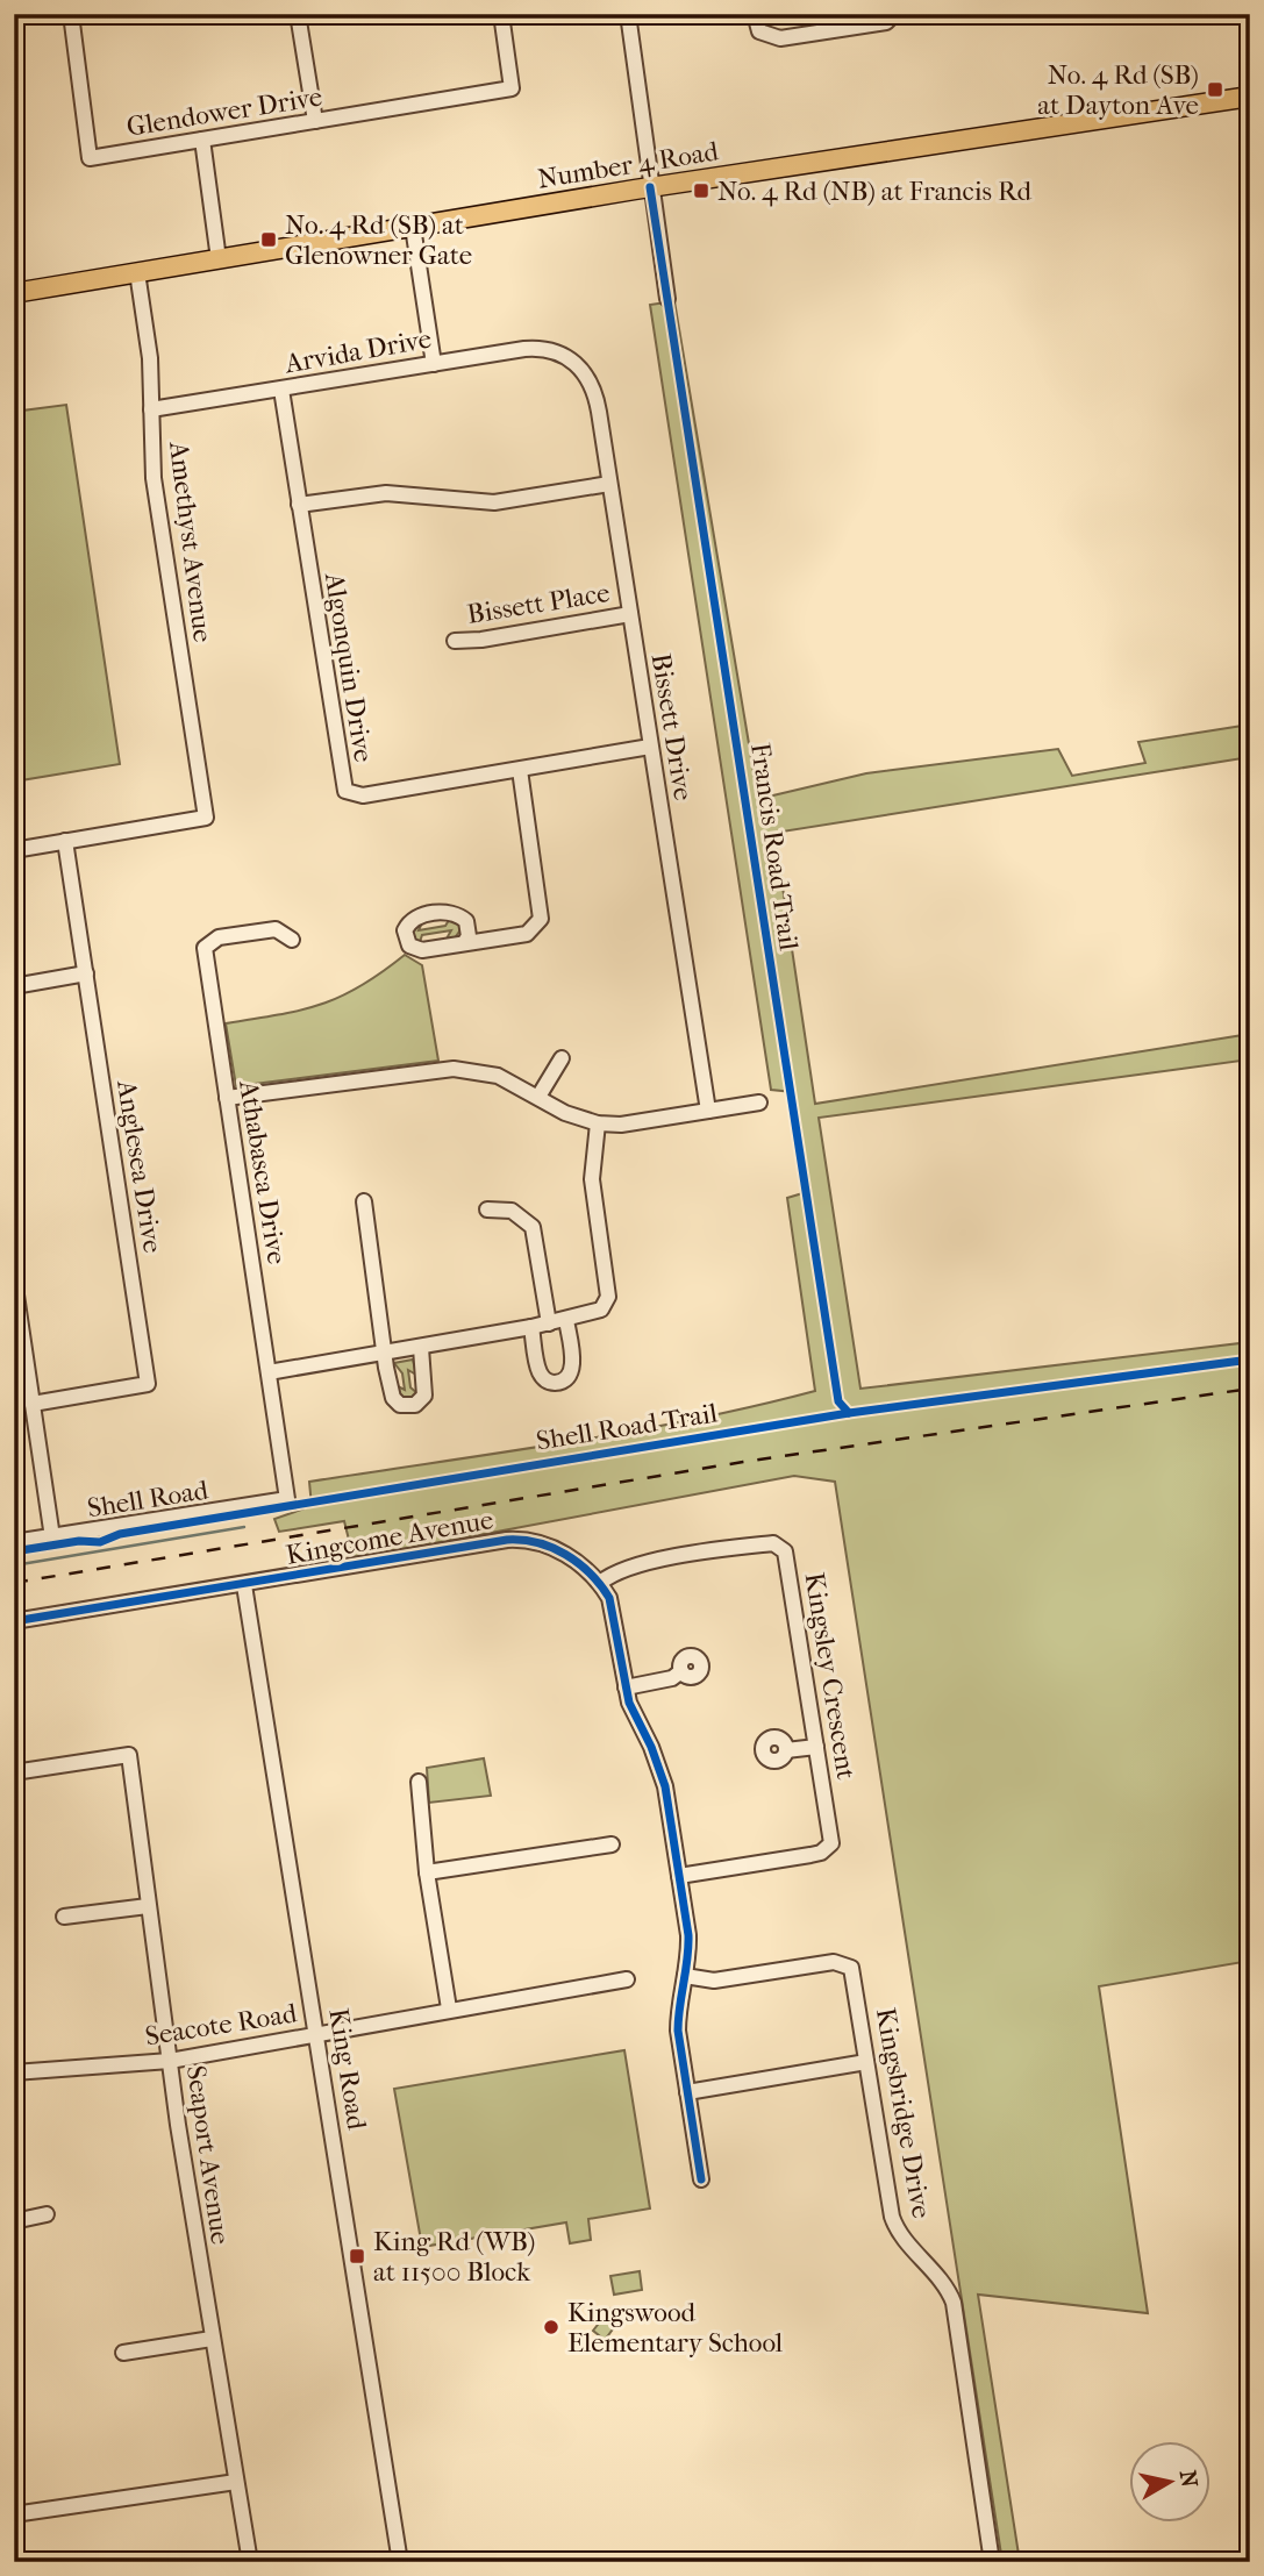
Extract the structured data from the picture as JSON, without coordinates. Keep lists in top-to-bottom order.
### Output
{
  "streets": {
    "main road": ["Number 4 Road"],
    "street": [
      "Glendower Drive",
      "Arvida Drive",
      "Amethyst Avenue",
      "Bissett Place",
      "Algonquin Drive",
      "Bissett Drive",
      "Anglesea Drive",
      "Athabasca Drive",
      "Shell Road",
      "Kingcome Avenue",
      "Kingsley Crescent",
      "Seacote Road",
      "King Road",
      "Kingsbridge Drive",
      "Seaport Avenue"
    ],
    "cycle path": ["Francis Road Trail", "Shell Road Trail"]
  },
  "crossings": [
    ["Number 4 Road", "Amethyst Avenue"],
    ["Arvida Drive", "Amethyst Avenue"],
    ["Arvida Drive", "Algonquin Drive"],
    ["Arvida Drive", "Bissett Drive"],
    ["Amethyst Avenue", "Anglesea Drive"],
    ["Bissett Place", "Bissett Drive"],
    ["Algonquin Drive", "Bissett Drive"],
    ["Athabasca Drive", "Shell Road"],
    ["Kingcome Avenue", "Kingsley Crescent"],
    ["Kingcome Avenue", "King Road"],
    ["Seacote Road", "King Road"],
    ["Seacote Road", "Seaport Avenue"]
  ],
  "places": {
    "transit": [
      "No. 4 Rd (SB) at Dayton Ave",
      "No. 4 Rd (NB) at Francis Rd",
      "No. 4 Rd (SB) at Glenowner Gate",
      "King Rd (WB) at 11500 Block"
    ],
    "other": ["Kingswood Elementary School"]
  },
  "north": "right"
}
